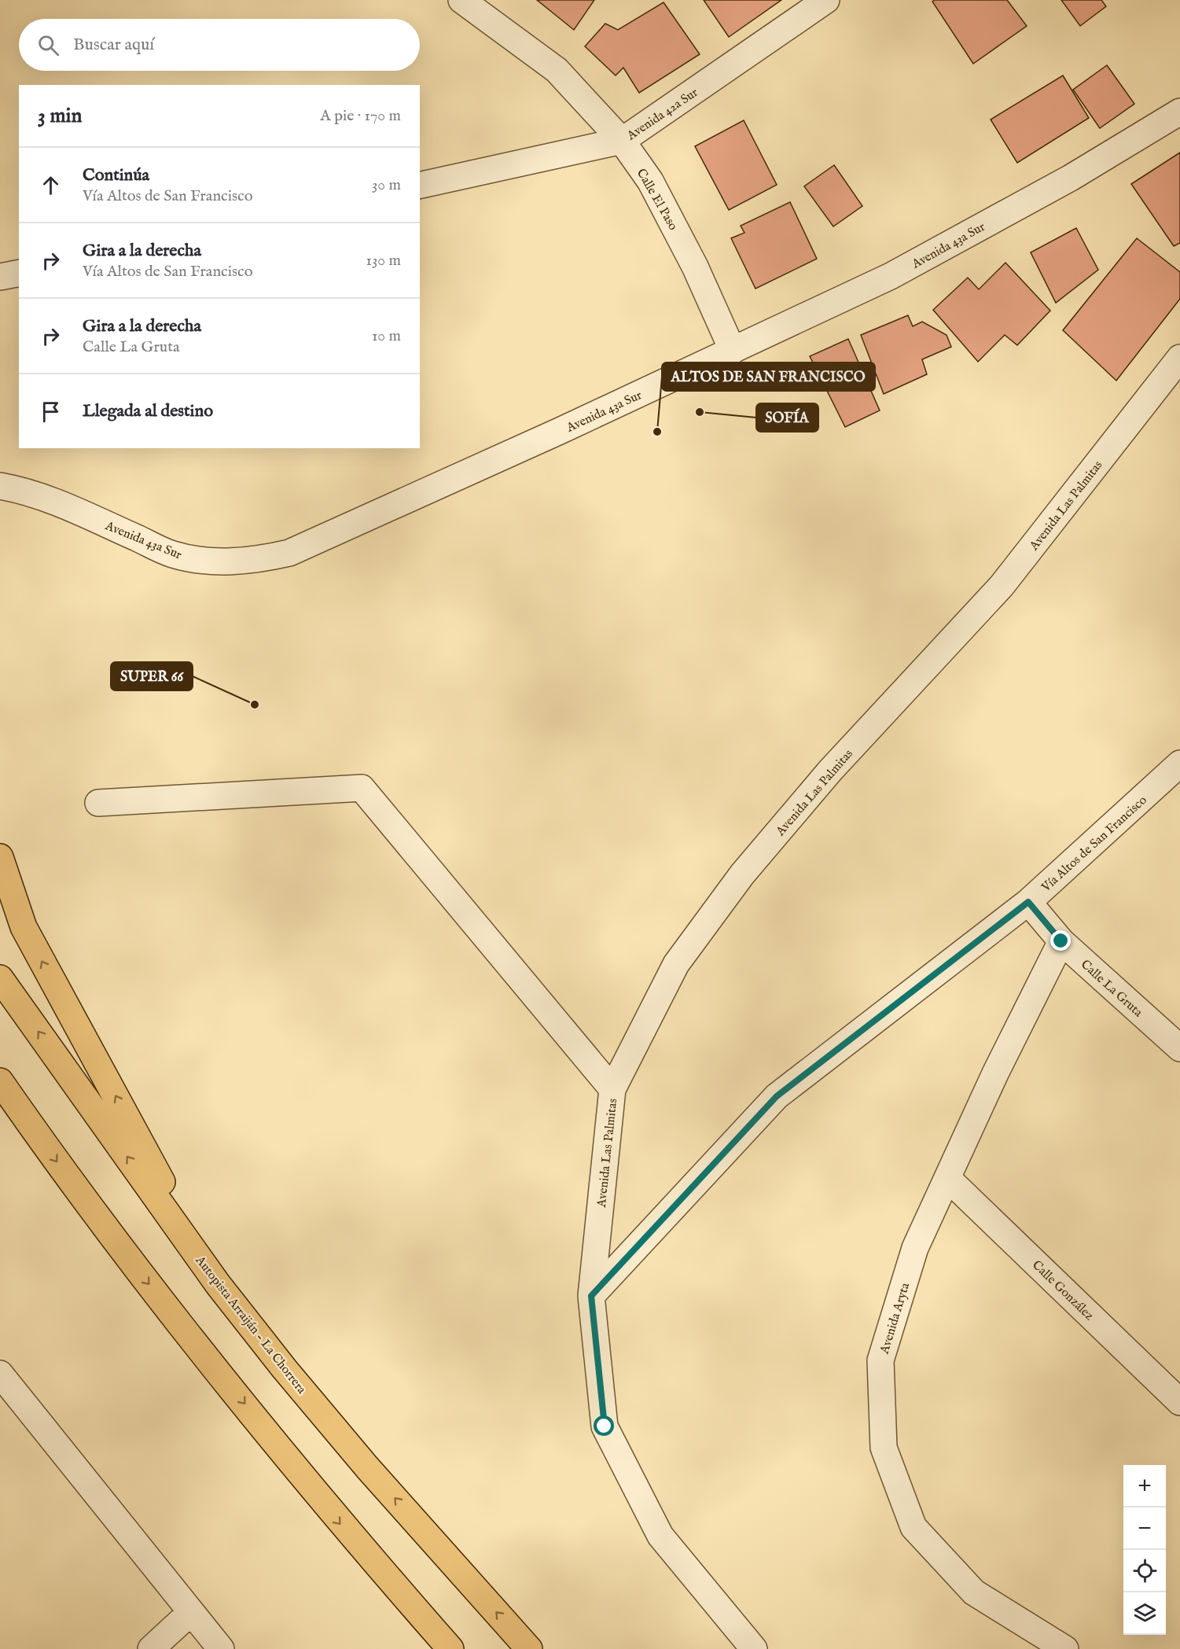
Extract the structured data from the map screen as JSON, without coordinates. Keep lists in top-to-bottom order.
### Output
{
  "streets": {
    "highway": ["Autopista Arraiján - La Chorrera"],
    "street": [
      "Avenida 42a Sur",
      "Calle El Paso",
      "Avenida 43a Sur",
      "Avenida Las Palmitas",
      "Vía Altos de San Francisco",
      "Calle La Gruta",
      "Calle González",
      "Avenida Aryta"
    ]
  },
  "crossings": [
    ["Avenida 42a Sur", "Calle El Paso"],
    ["Calle El Paso", "Avenida 43a Sur"],
    ["Avenida Las Palmitas", "Vía Altos de San Francisco"],
    ["Vía Altos de San Francisco", "Calle La Gruta"],
    ["Calle La Gruta", "Avenida Aryta"],
    ["Calle González", "Avenida Aryta"]
  ],
  "places": ["SOFÍA", "ALTOS DE SAN FRANCISCO", "SUPER 66"],
  "page": {
    "search": "Buscar aquí",
    "heading": ["3 min", "A pie · 170 m"],
    "list": [
      ["Continúa", "Vía Altos de San Francisco", "30 m"],
      ["Gira a la derecha", "Vía Altos de San Francisco", "130 m"],
      ["Gira a la derecha", "Calle La Gruta", "10 m"],
      "Llegada al destino"
    ],
    "map_buttons": ["+", "−"]
  }
}
